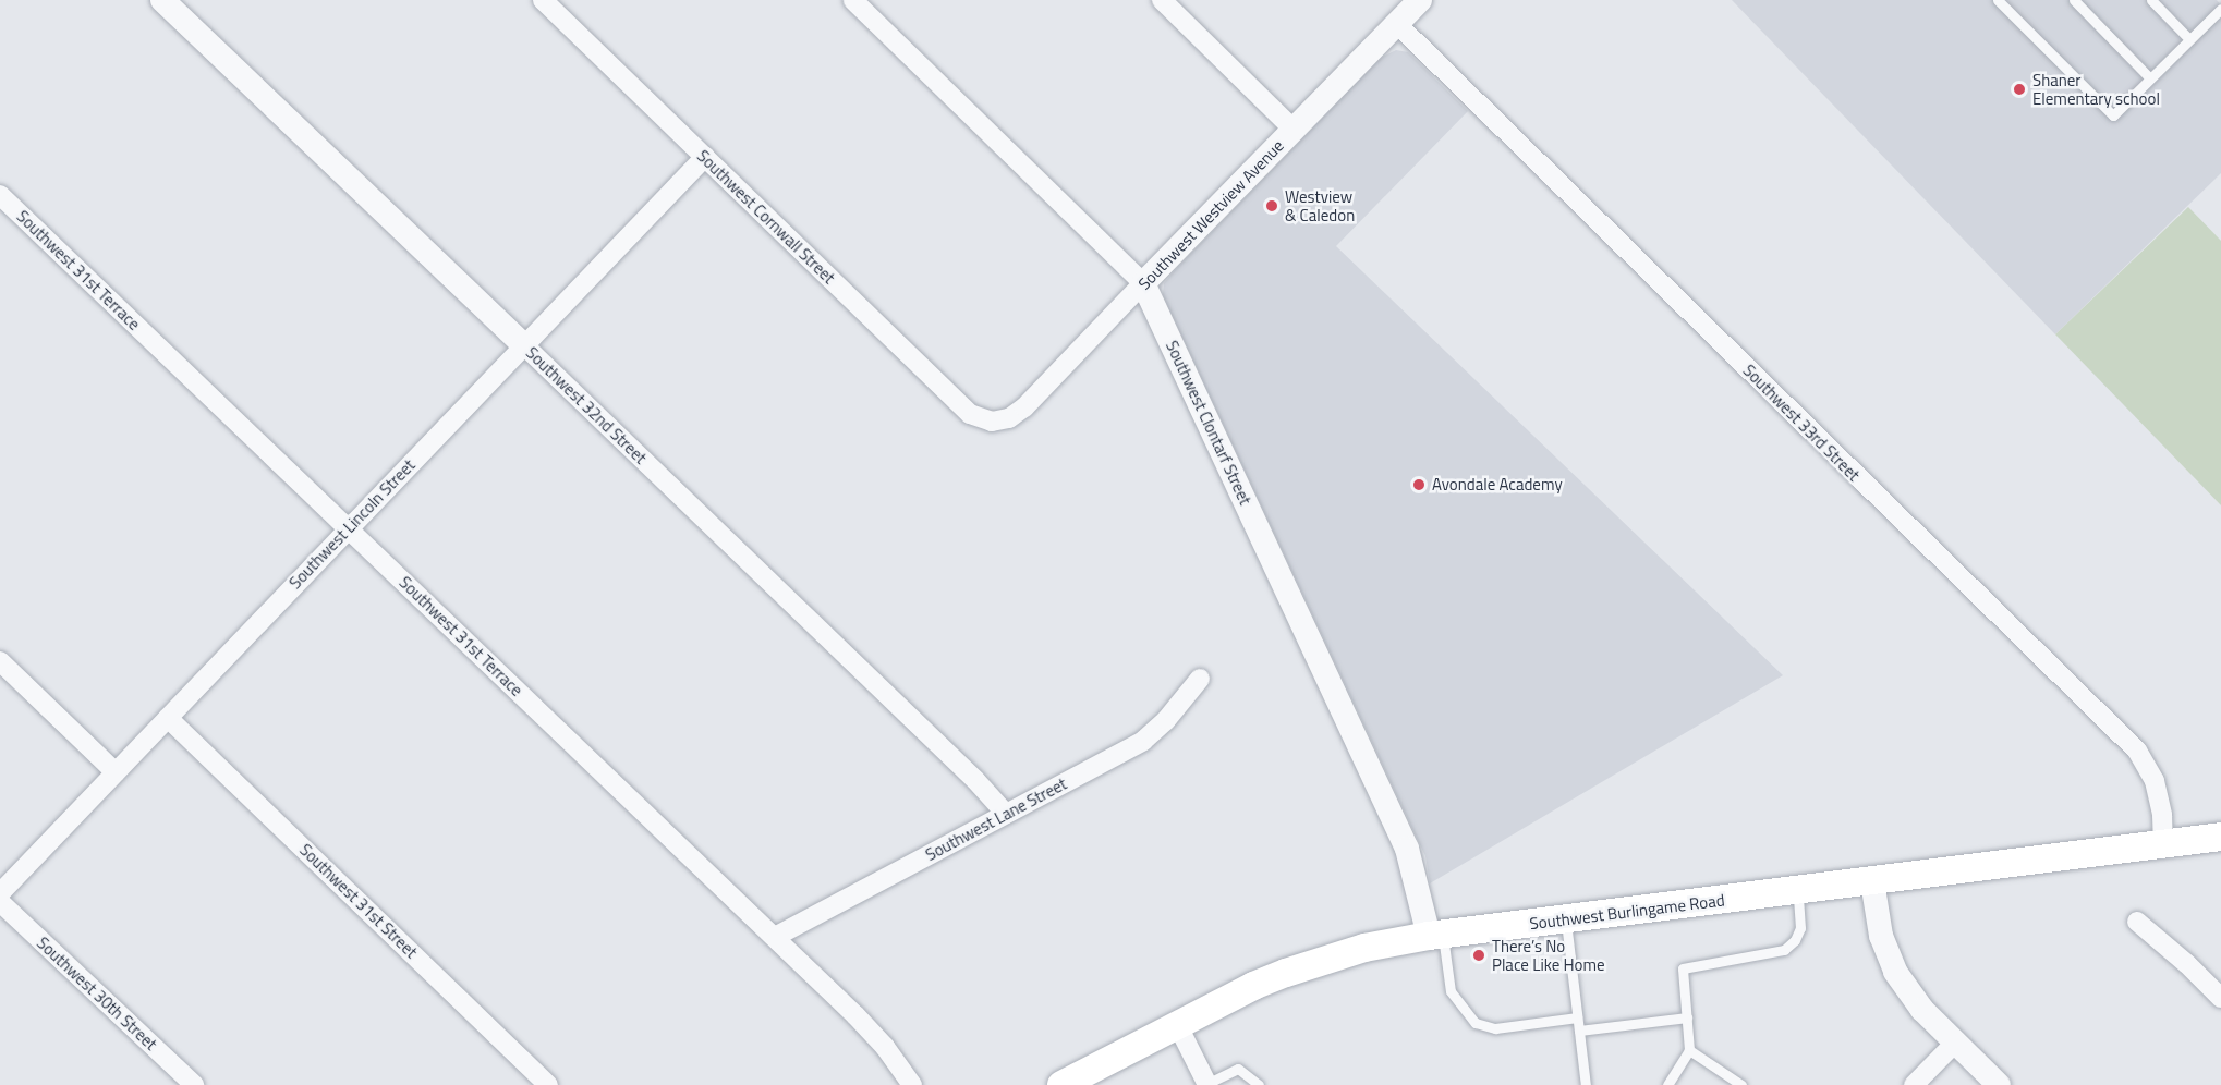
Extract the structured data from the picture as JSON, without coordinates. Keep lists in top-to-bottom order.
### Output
{
  "streets": {
    "main road": ["Southwest Burlingame Road"],
    "street": [
      "Southwest Westview Avenue",
      "Southwest Cornwall Street",
      "Southwest 31st Terrace",
      "Southwest 32nd Street",
      "Southwest Clontarf Street",
      "Southwest 33rd Street",
      "Southwest Lincoln Street",
      "Southwest Lane Street",
      "Southwest 31st Street",
      "Southwest 30th Street"
    ]
  },
  "crossings": [
    ["Southwest Westview Avenue", "Southwest Cornwall Street"],
    ["Southwest Westview Avenue", "Southwest Clontarf Street"],
    ["Southwest Westview Avenue", "Southwest 33rd Street"],
    ["Southwest Cornwall Street", "Southwest Lincoln Street"],
    ["Southwest 31st Terrace", "Southwest Lincoln Street"],
    ["Southwest 31st Terrace", "Southwest Lane Street"],
    ["Southwest 32nd Street", "Southwest Lincoln Street"],
    ["Southwest 32nd Street", "Southwest Lane Street"],
    ["Southwest Clontarf Street", "Southwest Burlingame Road"],
    ["Southwest 33rd Street", "Southwest Burlingame Road"],
    ["Southwest Lincoln Street", "Southwest 31st Street"]
  ],
  "places": [
    "Shaner Elementary school",
    "Westview & Caledon",
    "Avondale Academy",
    "There’s No Place Like Home"
  ]
}
